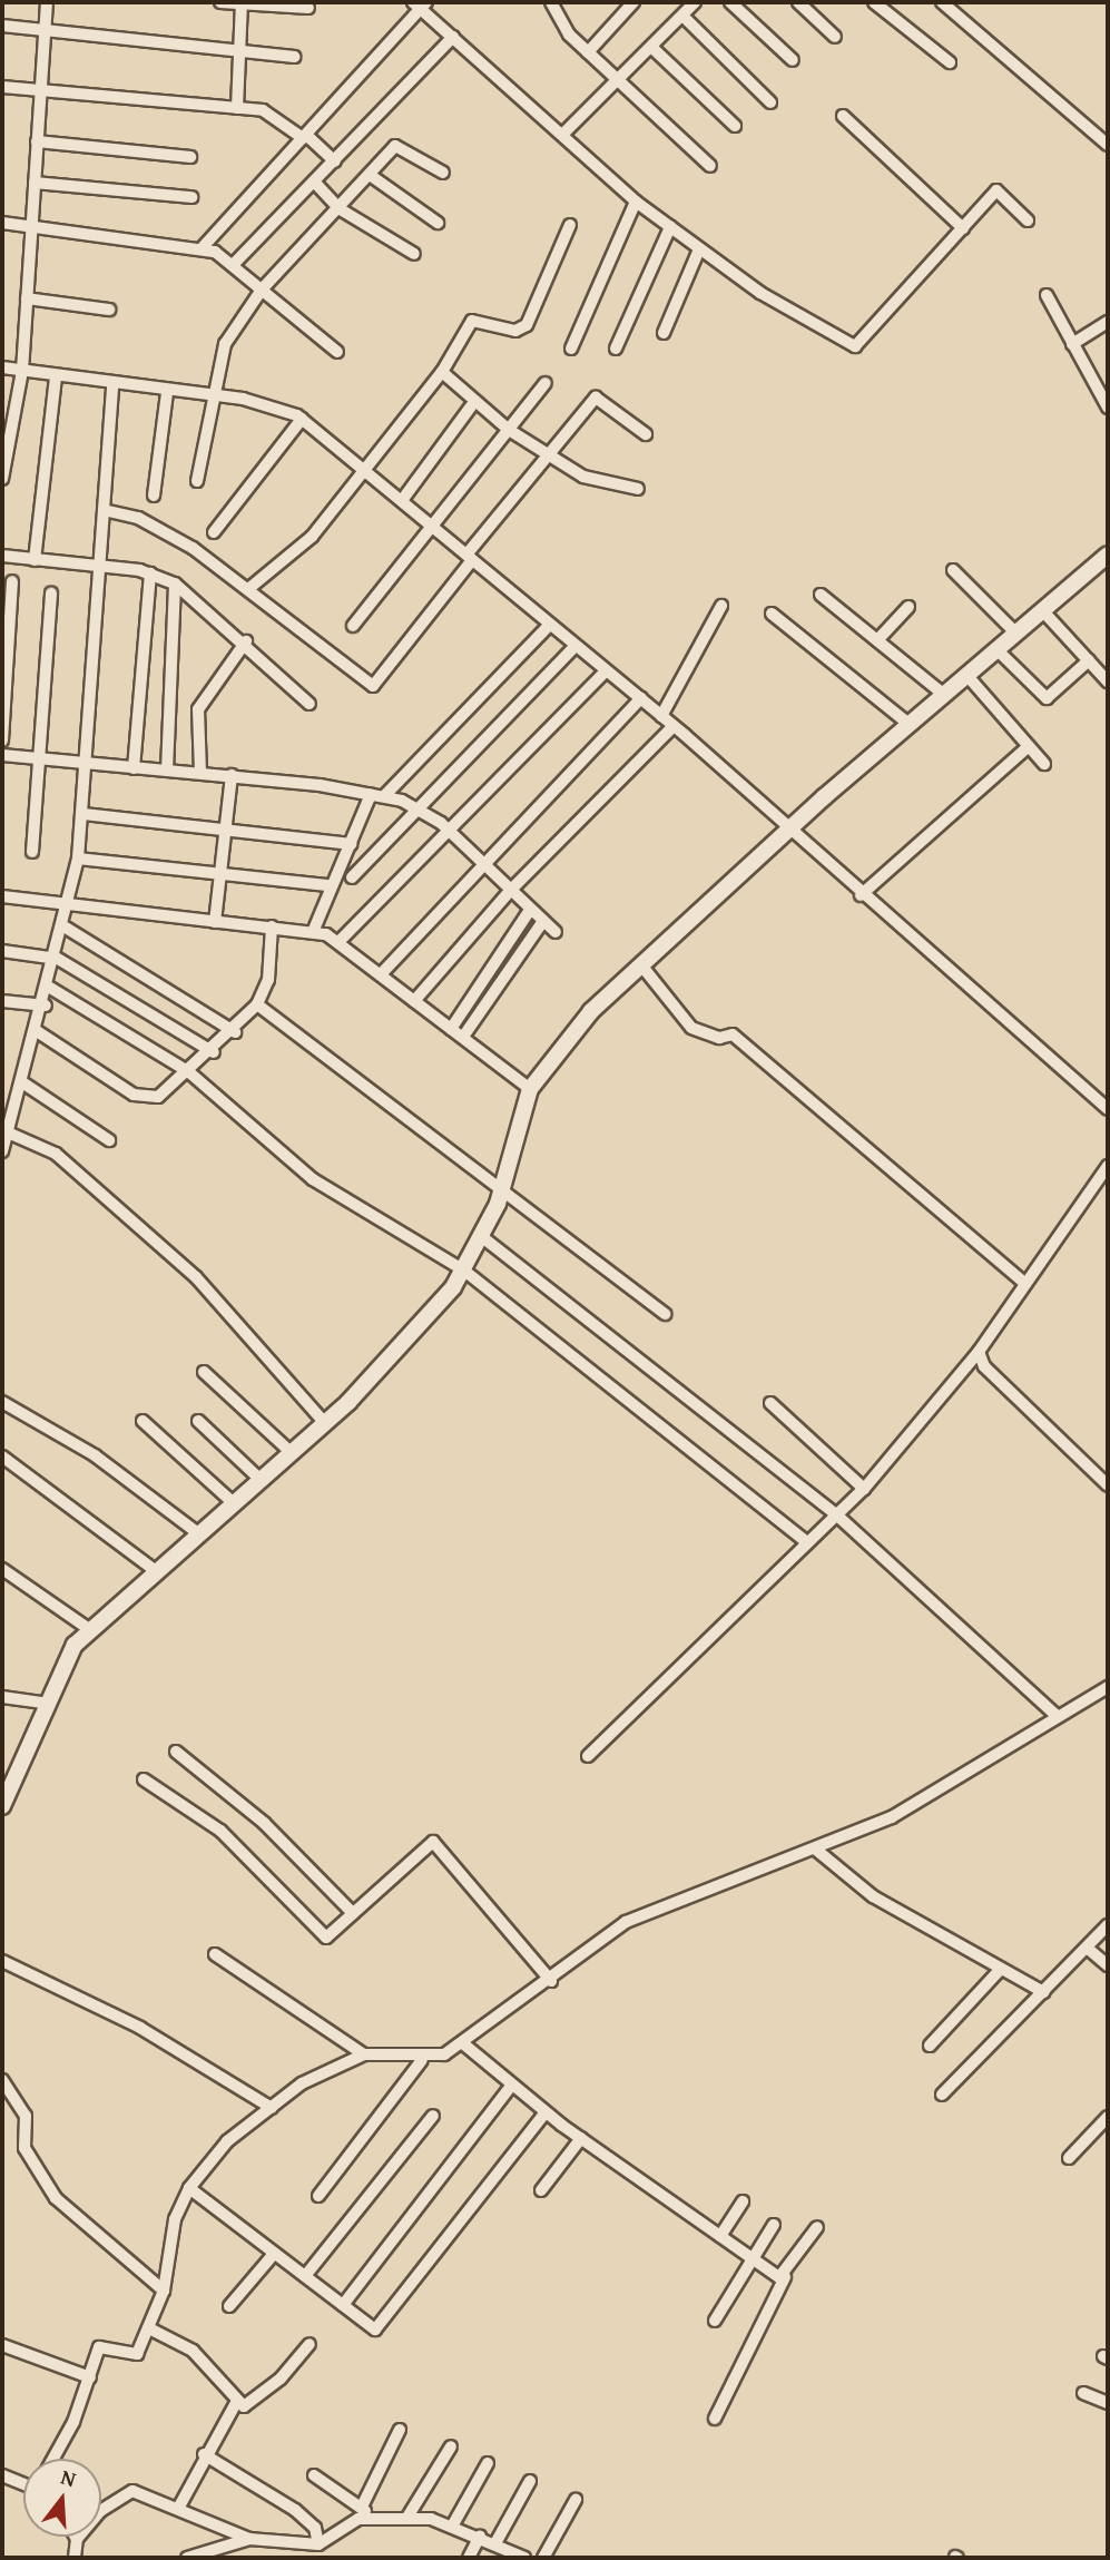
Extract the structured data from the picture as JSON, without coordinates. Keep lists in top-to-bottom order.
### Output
{
  "north": "top"
}
